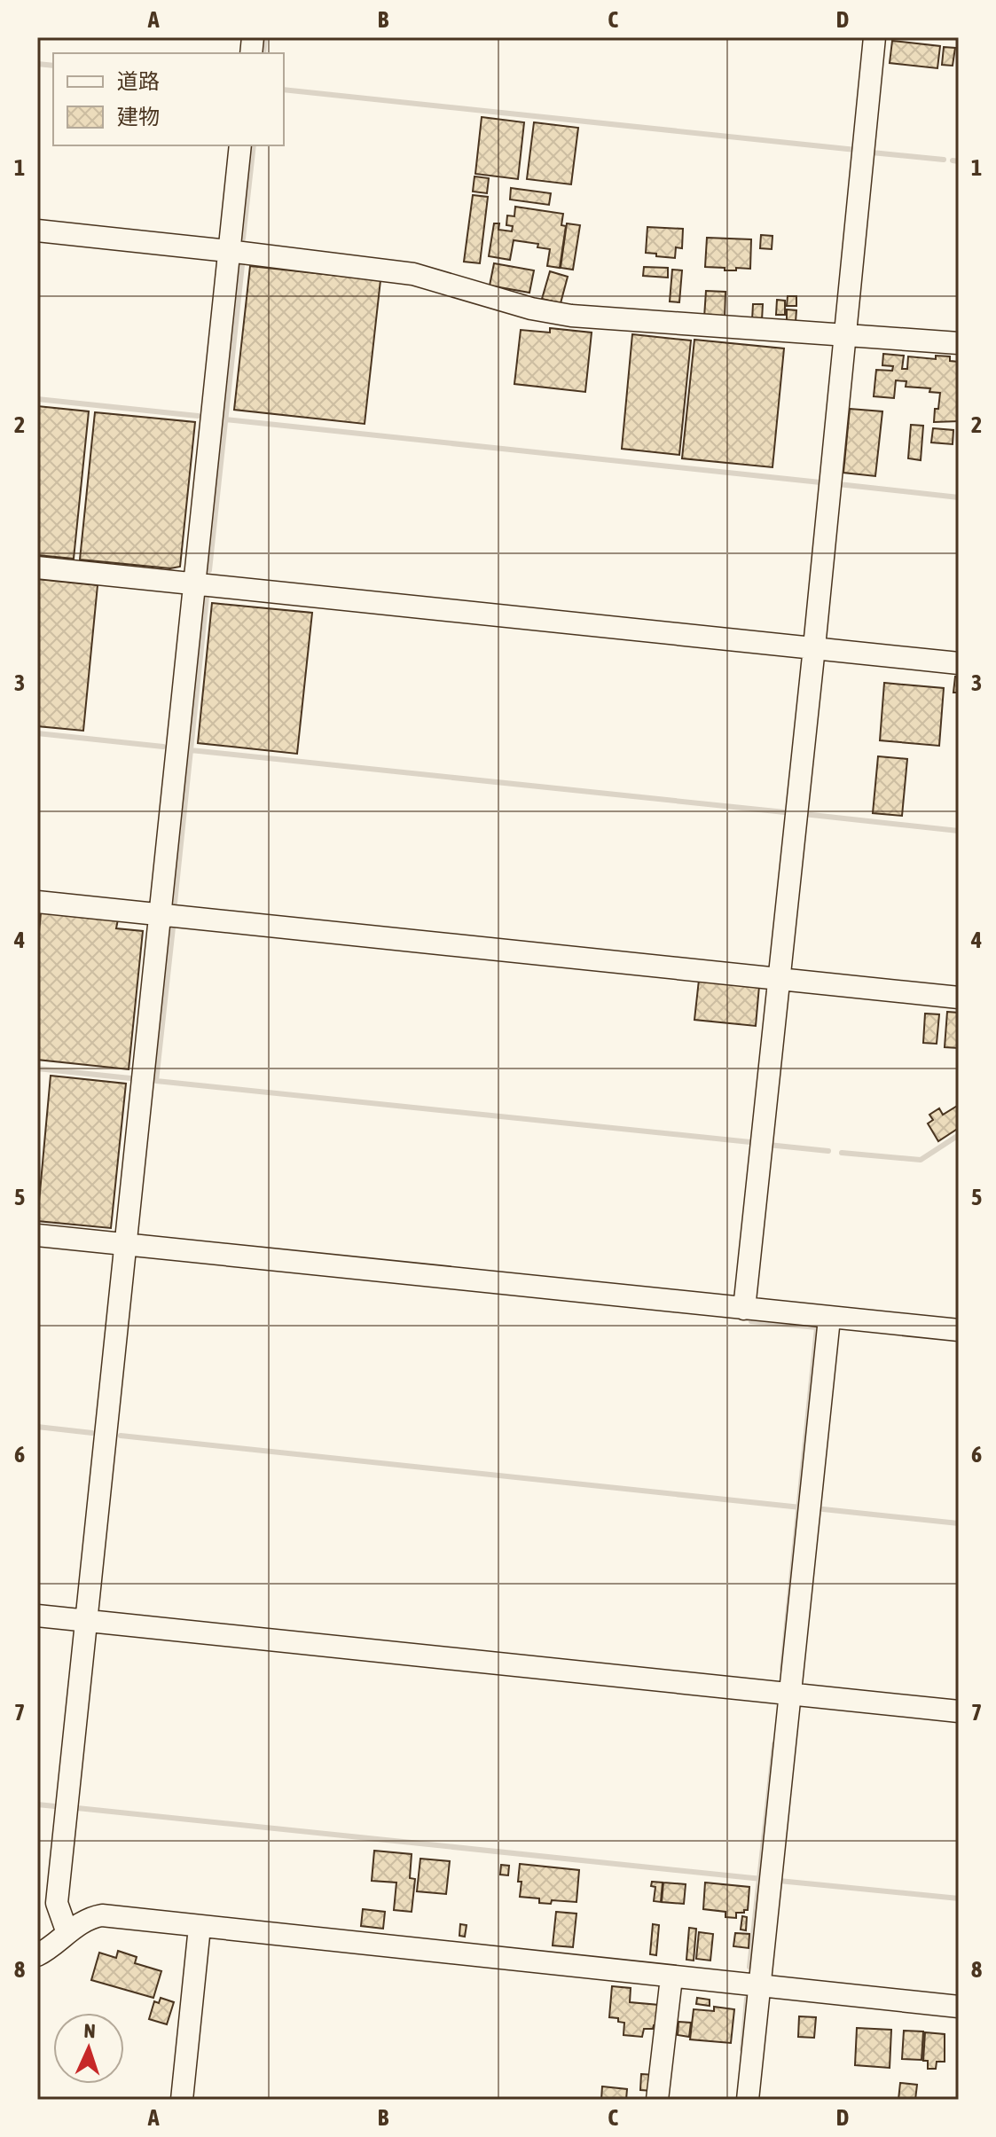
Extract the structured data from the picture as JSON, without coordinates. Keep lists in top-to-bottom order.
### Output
{
  "legend": ["道路", "建物"],
  "north": "top",
  "grid": {
    "columns": [
      "A",
      "B",
      "C",
      "D"
    ],
    "rows": [
      "1",
      "2",
      "3",
      "4",
      "5",
      "6",
      "7",
      "8"
    ]
  }
}
